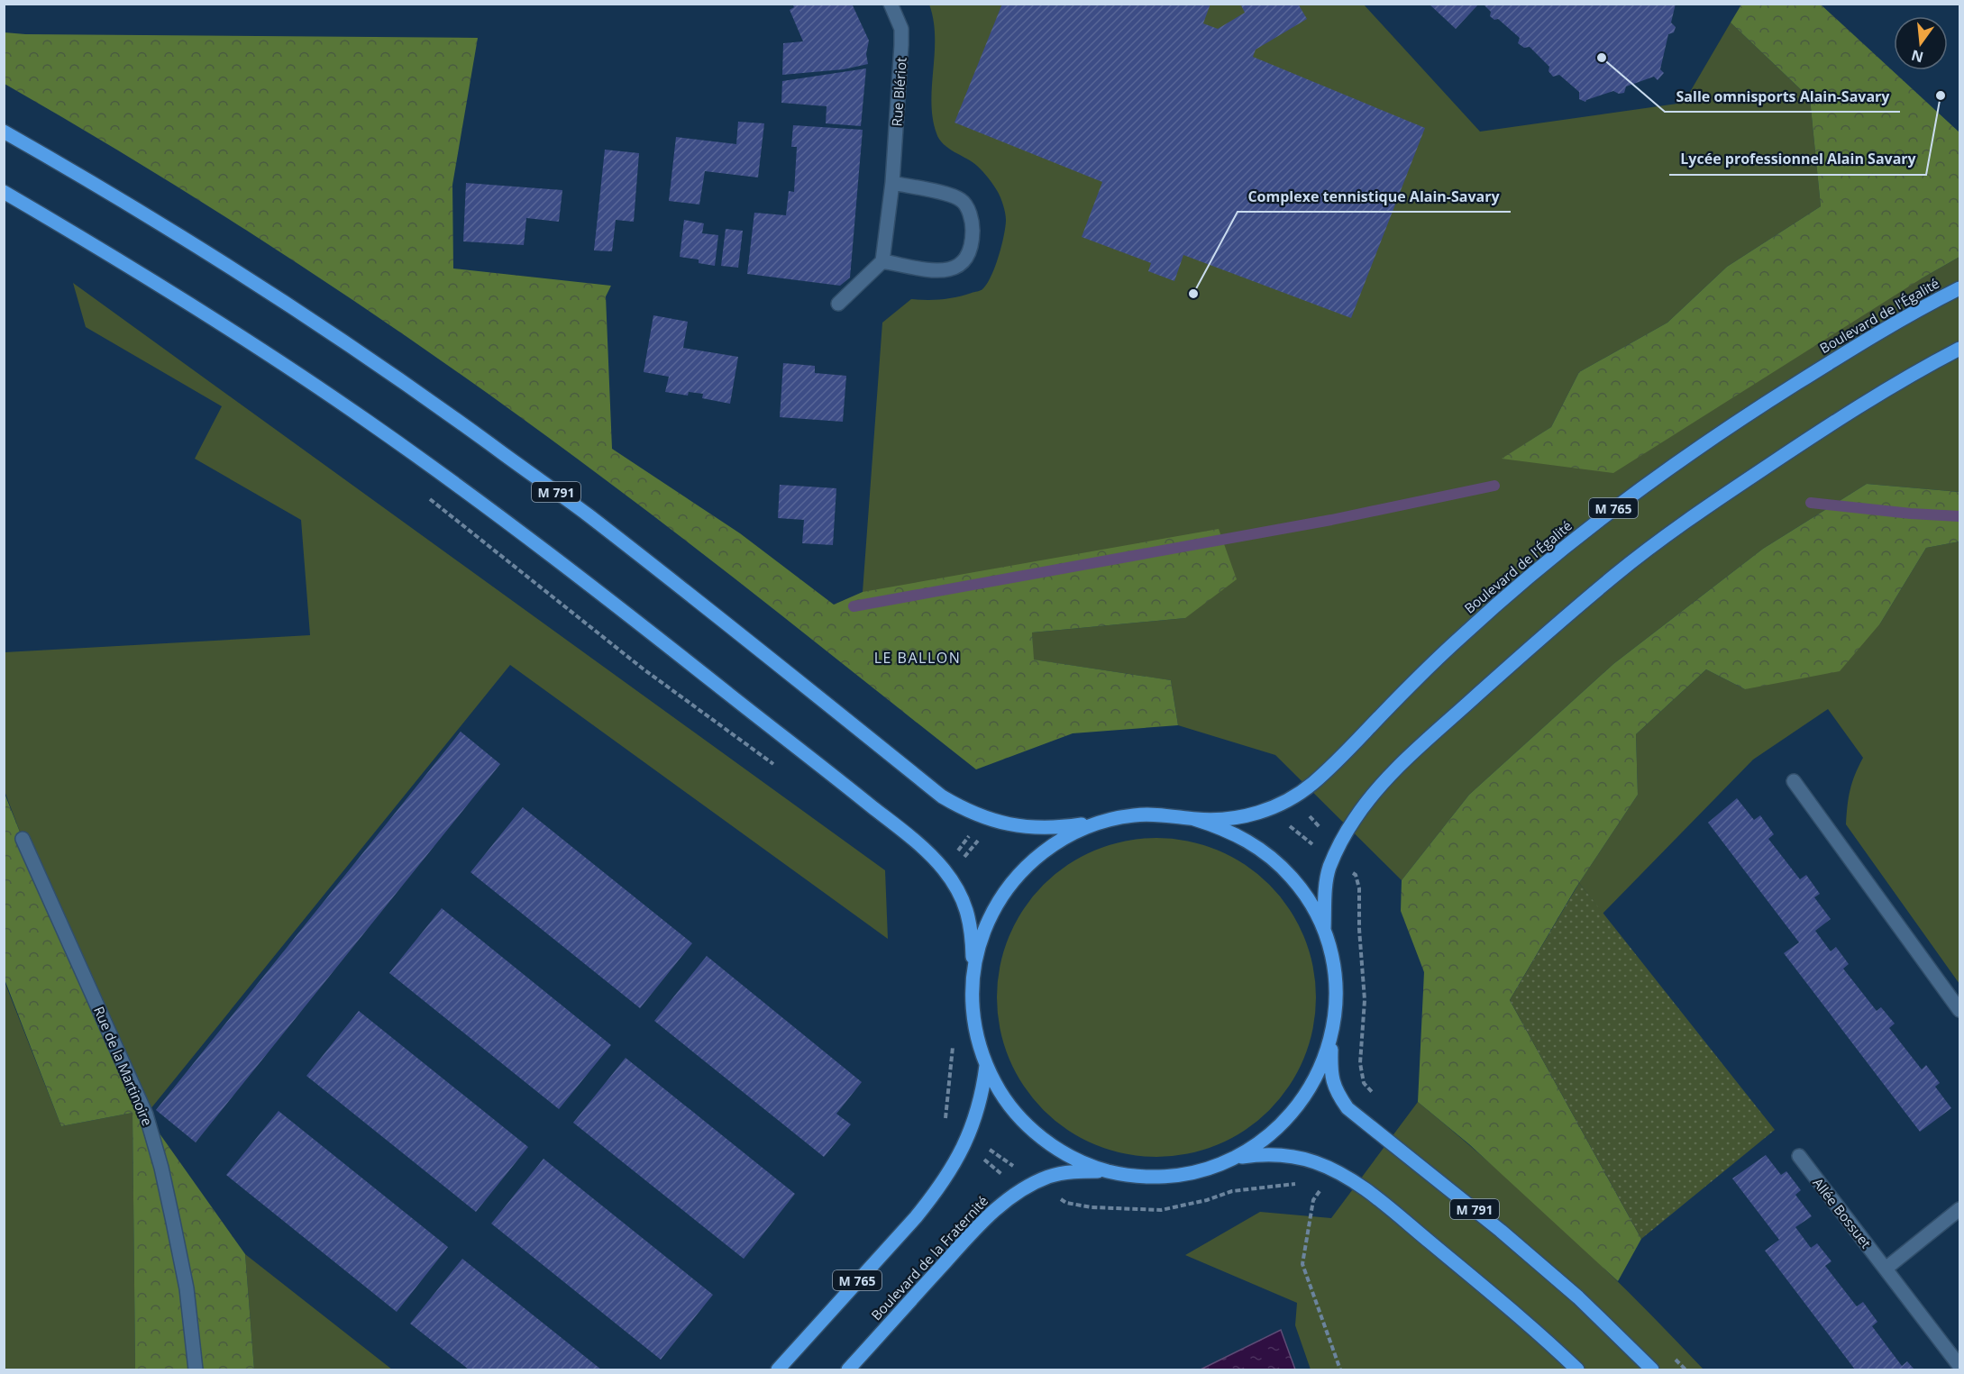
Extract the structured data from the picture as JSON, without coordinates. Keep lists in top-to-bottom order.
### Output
{
  "streets": {
    "main road": [
      "Boulevard de l'Égalité",
      "M 791",
      "M 765",
      "Boulevard de la Fraternité"
    ],
    "street": ["Rue Blériot", "Rue de la Martinoire", "Allée Bossuet"]
  },
  "crossings": [
    ["Boulevard de l'Égalité", "M 791"],
    ["Boulevard de l'Égalité", "M 765"],
    ["Boulevard de l'Égalité", "Boulevard de la Fraternité"]
  ],
  "districts": ["LE BALLON"],
  "places": ["Salle omnisports Alain-Savary", "Lycée professionnel Alain Savary", "Complexe tennistique Alain-Savary"],
  "north": "bottom"
}
